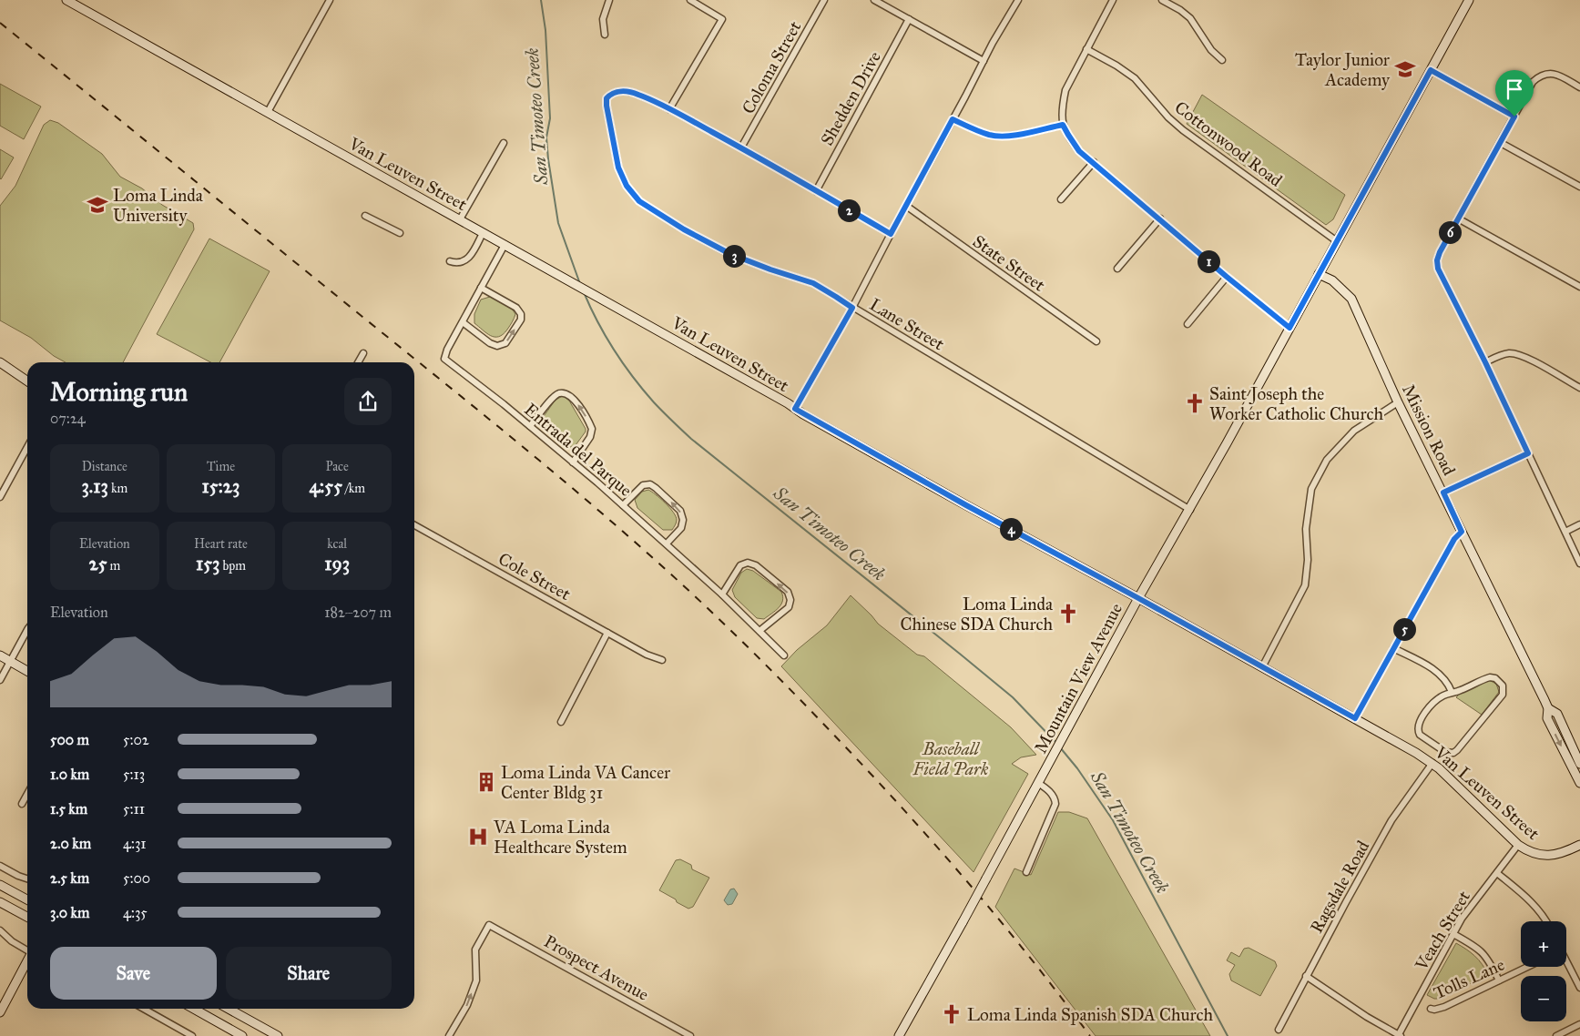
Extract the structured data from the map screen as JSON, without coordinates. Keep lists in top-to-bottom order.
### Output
{
  "streets": {
    "street": [
      "Coloma Street",
      "Shedden Drive",
      "Cottonwood Road",
      "Van Leuven Street",
      "State Street",
      "Lane Street",
      "Mission Road",
      "Entrada del Parque",
      "Cole Street",
      "Mountain View Avenue",
      "Ragsdale Road",
      "Veach Street",
      "Prospect Avenue",
      "Tolls Lane"
    ]
  },
  "crossings": [
    ["Cottonwood Road", "Mountain View Avenue"],
    ["Van Leuven Street", "Entrada del Parque"],
    ["Van Leuven Street", "Mountain View Avenue"],
    ["Van Leuven Street", "Ragsdale Road"],
    ["Van Leuven Street", "Veach Street"],
    ["Lane Street", "Mountain View Avenue"],
    ["Mission Road", "Mountain View Avenue"]
  ],
  "water": ["San Timoteo Creek"],
  "parks": ["Baseball Field Park"],
  "places": {
    "school or university": ["Taylor Junior Academy", "Loma Linda University"],
    "church": ["Saint Joseph the Worker Catholic Church", "Loma Linda Chinese SDA Church", "Loma Linda Spanish SDA Church"],
    "building": ["Loma Linda VA Cancer Center Bldg 31"],
    "hospital": ["VA Loma Linda Healthcare System"]
  },
  "page": {
    "pins": [
      "2",
      "6",
      "3",
      "1",
      "4",
      "5"
    ],
    "heading": ["Morning run", "07:24"],
    "stats": [
      ["Distance", "3.13 km"],
      ["Time", "15:23"],
      ["Pace", "4:55 /km"],
      ["Elevation", "25 m"],
      ["Heart rate", "153 bpm"],
      ["kcal", "193"]
    ],
    "chart": ["Elevation", "182–207 m"],
    "list": [
      {
        "name": "500 m",
        "note": "5:02"
      },
      {
        "name": "1.0 km",
        "note": "5:13"
      },
      {
        "name": "1.5 km",
        "note": "5:11"
      },
      {
        "name": "2.0 km",
        "note": "4:31"
      },
      {
        "name": "2.5 km",
        "note": "5:00"
      },
      {
        "name": "3.0 km",
        "note": "4:35"
      }
    ],
    "map_buttons": ["+", "−"],
    "buttons": ["Save", "Share"]
  }
}
